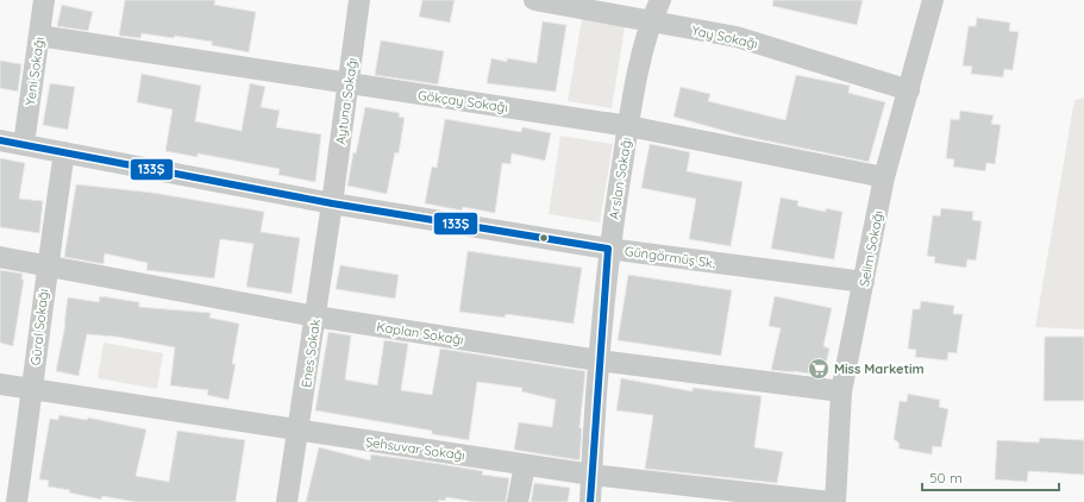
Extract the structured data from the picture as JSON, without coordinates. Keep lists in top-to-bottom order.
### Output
{
  "streets": {
    "street": [
      "Yay Sokağı",
      "Yeni Sokağı",
      "Aytuna Sokağı",
      "Gökçay Sokağı",
      "Arslan Sokağı",
      "Selim Sokağı",
      "Güngörmüş Sk.",
      "Güral Sokağı",
      "Kaplan Sokağı",
      "Enes Sokak",
      "Şehsuvar Sokağı"
    ]
  },
  "crossings": [
    ["Yay Sokağı", "Arslan Sokağı"],
    ["Yay Sokağı", "Selim Sokağı"],
    ["Yeni Sokağı", "Gökçay Sokağı"],
    ["Yeni Sokağı", "Güngörmüş Sk."],
    ["Aytuna Sokağı", "Gökçay Sokağı"],
    ["Aytuna Sokağı", "Güngörmüş Sk."],
    ["Aytuna Sokağı", "Enes Sokak"],
    ["Gökçay Sokağı", "Arslan Sokağı"],
    ["Gökçay Sokağı", "Selim Sokağı"],
    ["Arslan Sokağı", "Güngörmüş Sk."],
    ["Arslan Sokağı", "Kaplan Sokağı"],
    ["Arslan Sokağı", "Şehsuvar Sokağı"],
    ["Selim Sokağı", "Güngörmüş Sk."],
    ["Selim Sokağı", "Kaplan Sokağı"],
    ["Güngörmüş Sk.", "Güral Sokağı"],
    ["Güngörmüş Sk.", "Enes Sokak"],
    ["Güral Sokağı", "Kaplan Sokağı"],
    ["Güral Sokağı", "Şehsuvar Sokağı"],
    ["Kaplan Sokağı", "Enes Sokak"],
    ["Enes Sokak", "Şehsuvar Sokağı"]
  ],
  "places": {
    "supermarket": ["Miss Marketim"]
  },
  "lines": ["transit line 133Ş"],
  "scale_bar": "50 m"
}
